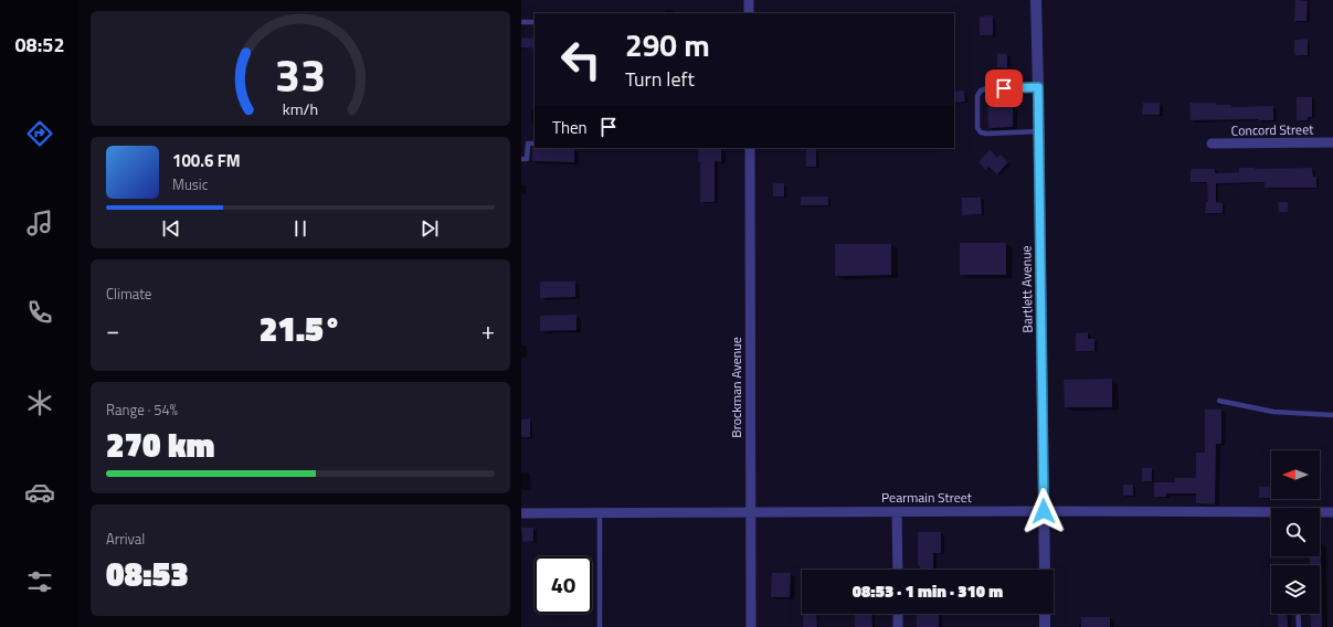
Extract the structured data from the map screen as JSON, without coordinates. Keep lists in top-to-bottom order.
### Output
{
  "streets": {
    "street": [
      "Concord Street",
      "Bartlett Avenue",
      "Brockman Avenue",
      "Pearmain Street"
    ]
  },
  "crossings": [
    ["Bartlett Avenue", "Pearmain Street"],
    ["Brockman Avenue", "Pearmain Street"]
  ],
  "north": "left",
  "page": {
    "tabs": "08:52",
    "turn": ["290 m", "Turn left"],
    "then": "Then",
    "song": ["100.6 FM", "Music"],
    "tile": [
      "Climate",
      ["Range · 54%", "270 km"],
      ["Arrival", "08:53"]
    ],
    "heat": ["−", "21.5°", "+"],
    "limit": "40",
    "trip": "08:53 · 1 min · 310 m",
    "gauge": ["33", "km/h"]
  }
}
